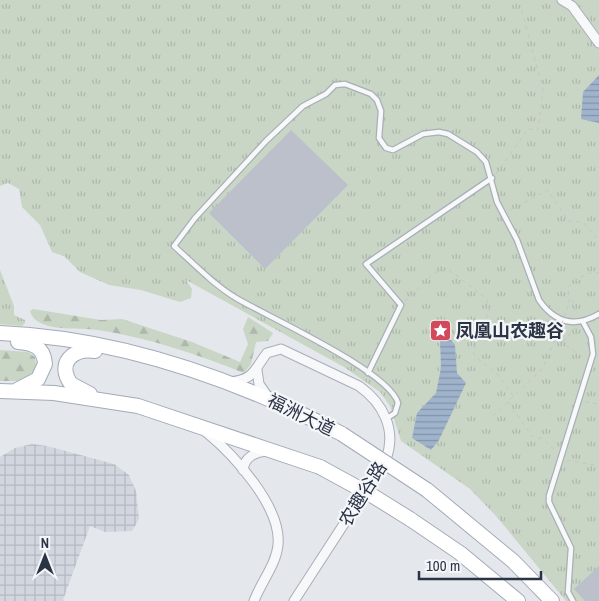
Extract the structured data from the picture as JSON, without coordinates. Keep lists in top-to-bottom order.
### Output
{
  "streets": {
    "main road": ["福洲大道"],
    "street": ["农趣谷路"]
  },
  "places": {
    "place": ["凤凰山农趣谷"]
  },
  "scale_bar": "100 m",
  "north": "top"
}
